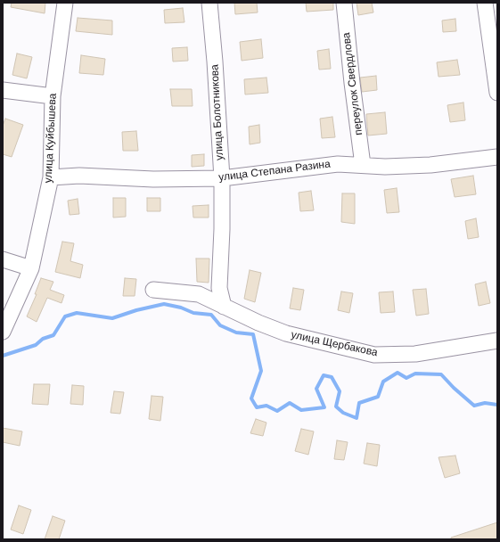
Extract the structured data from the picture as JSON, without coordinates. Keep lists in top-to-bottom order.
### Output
{
  "streets": {
    "street": [
      "переулок Свердлова",
      "улица Болотникова",
      "улица Куйбышева",
      "улица Степана Разина",
      "улица Щербакова"
    ]
  },
  "crossings": [
    ["переулок Свердлова", "улица Степана Разина"],
    ["улица Болотникова", "улица Степана Разина"],
    ["улица Болотникова", "улица Щербакова"],
    ["улица Куйбышева", "улица Степана Разина"]
  ]
}
